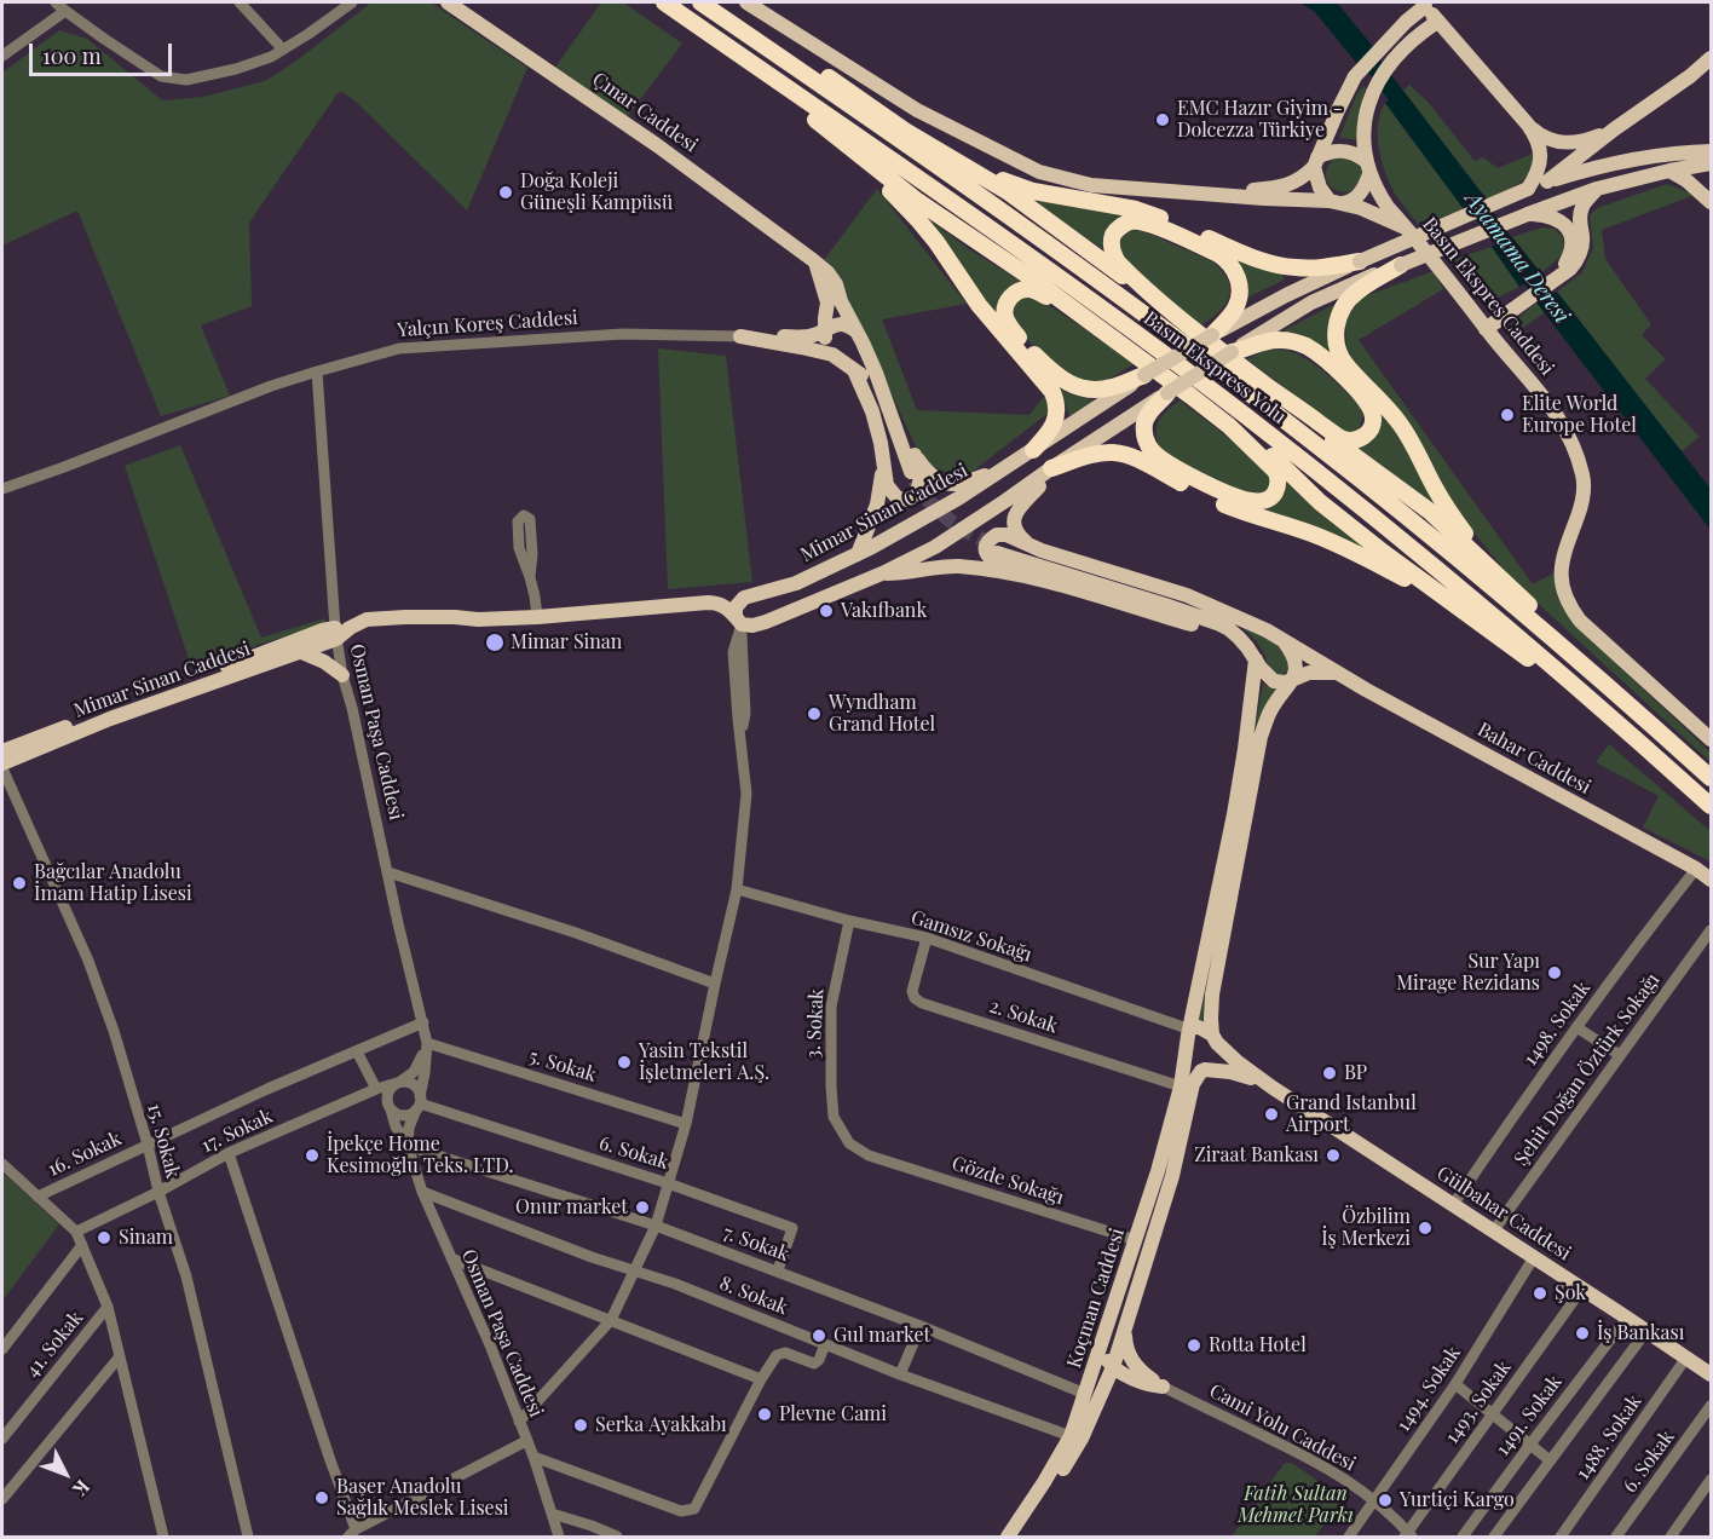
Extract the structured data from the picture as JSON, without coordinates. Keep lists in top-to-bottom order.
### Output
{
  "streets": {
    "highway": ["Basın Ekspress Yolu"],
    "main road": [
      "Çınar Caddesi",
      "Basın Ekspres Caddesi",
      "Yalçın Koreş Caddesi",
      "Mimar Sinan Caddesi",
      "Bahar Caddesi",
      "Gülbahar Caddesi",
      "Koçman Caddesi"
    ],
    "street": [
      "Osman Paşa Caddesi",
      "Gamsız Sokağı",
      "2. Sokak",
      "3. Sokak",
      "1498. Sokak",
      "5. Sokak",
      "Şehit Doğan Öztürk Sokağı",
      "17. Sokak",
      "15. Sokak",
      "6. Sokak",
      "16. Sokak",
      "Gözde Sokağı",
      "7. Sokak",
      "8. Sokak",
      "41. Sokak",
      "1494. Sokak",
      "1493. Sokak",
      "1491. Sokak",
      "Cami Yolu Caddesi",
      "1488. Sokak"
    ]
  },
  "crossings": [
    ["Çınar Caddesi", "Yalçın Koreş Caddesi"],
    ["Yalçın Koreş Caddesi", "Osman Paşa Caddesi"],
    ["Mimar Sinan Caddesi", "Osman Paşa Caddesi"],
    ["Mimar Sinan Caddesi", "15. Sokak"],
    ["Osman Paşa Caddesi", "5. Sokak"],
    ["Osman Paşa Caddesi", "17. Sokak"],
    ["Osman Paşa Caddesi", "6. Sokak"],
    ["Osman Paşa Caddesi", "16. Sokak"],
    ["Osman Paşa Caddesi", "7. Sokak"],
    ["Osman Paşa Caddesi", "8. Sokak"],
    ["Bahar Caddesi", "1498. Sokak"],
    ["Gamsız Sokağı", "2. Sokak"],
    ["Gamsız Sokağı", "3. Sokak"],
    ["Gamsız Sokağı", "Koçman Caddesi"],
    ["2. Sokak", "Koçman Caddesi"],
    ["3. Sokak", "Gözde Sokağı"],
    ["1498. Sokak", "Gülbahar Caddesi"],
    ["Şehit Doğan Öztürk Sokağı", "Gülbahar Caddesi"],
    ["17. Sokak", "15. Sokak"],
    ["17. Sokak", "6. Sokak"],
    ["15. Sokak", "16. Sokak"],
    ["6. Sokak", "7. Sokak"],
    ["Gözde Sokağı", "Koçman Caddesi"],
    ["Gülbahar Caddesi", "Koçman Caddesi"],
    ["Gülbahar Caddesi", "1494. Sokak"],
    ["Gülbahar Caddesi", "1493. Sokak"],
    ["Gülbahar Caddesi", "1491. Sokak"],
    ["Gülbahar Caddesi", "1488. Sokak"],
    ["7. Sokak", "Koçman Caddesi"],
    ["8. Sokak", "Koçman Caddesi"],
    ["1494. Sokak", "Cami Yolu Caddesi"],
    ["1493. Sokak", "Cami Yolu Caddesi"]
  ],
  "water": ["Ayamama Deresi"],
  "parks": ["Fatih Sultan Mehmet Parkı"],
  "places": [
    "EMC Hazır Giyim - Dolcezza Türkiye",
    "Doğa Koleji Güneşli Kampüsü",
    "Elite World Europe Hotel",
    "Vakıfbank",
    "Mimar Sinan",
    "Wyndham Grand Hotel",
    "Bağcılar Anadolu İmam Hatip Lisesi",
    "Sur Yapı Mirage Rezidans",
    "Yasin Tekstil İşletmeleri A.Ş.",
    "BP",
    "Grand Istanbul Airport",
    "İpekçe Home Kesimoğlu Teks. LTD.",
    "Ziraat Bankası",
    "Onur market",
    "Özbilim İş Merkezi",
    "Sinam",
    "Şok",
    "İş Bankası",
    "Gul market",
    "Rotta Hotel",
    "Plevne Cami",
    "Serka Ayakkabı",
    "Başer Anadolu Sağlık Meslek Lisesi",
    "Yurtiçi Kargo"
  ],
  "scale_bar": "100 m",
  "north": "bottom right"
}
